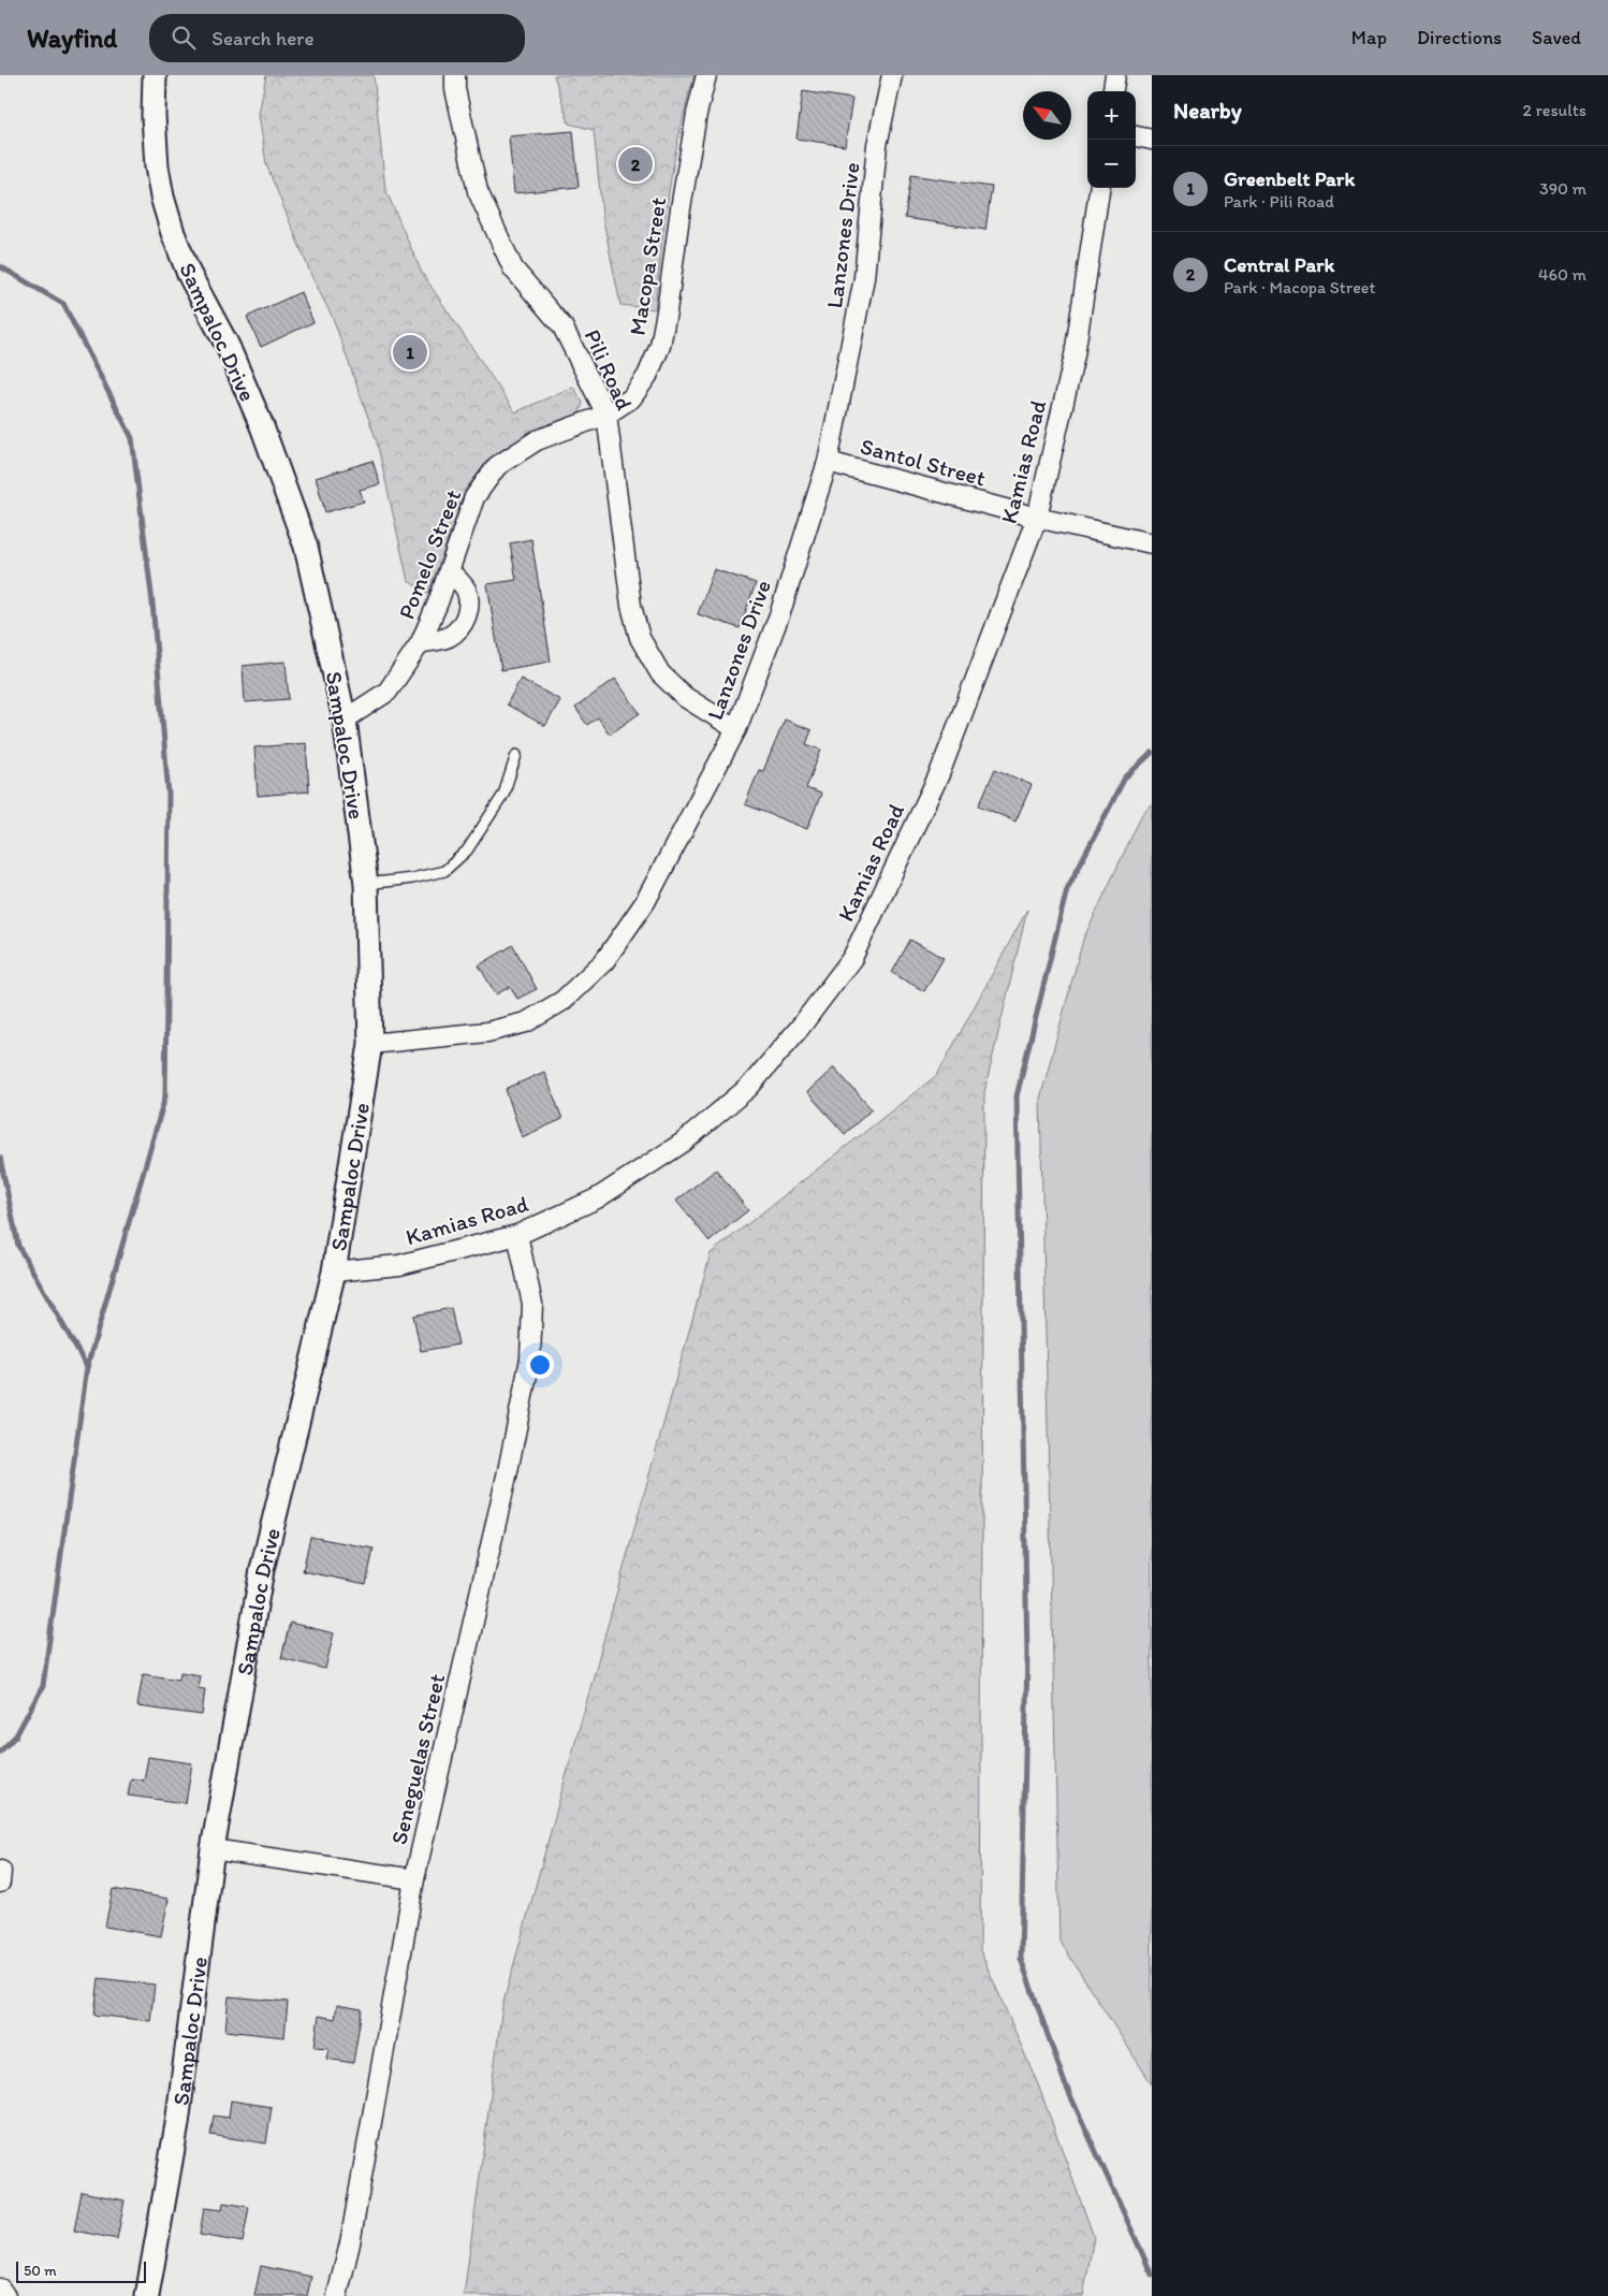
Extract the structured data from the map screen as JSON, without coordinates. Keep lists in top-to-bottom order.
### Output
{
  "streets": {
    "street": [
      "Lanzones Drive",
      "Macopa Street",
      "Sampaloc Drive",
      "Pili Road",
      "Santol Street",
      "Kamias Road",
      "Pomelo Street",
      "Seneguelas Street"
    ]
  },
  "crossings": [
    ["Lanzones Drive", "Sampaloc Drive"],
    ["Lanzones Drive", "Pili Road"],
    ["Lanzones Drive", "Santol Street"],
    ["Macopa Street", "Pili Road"],
    ["Macopa Street", "Pomelo Street"],
    ["Sampaloc Drive", "Kamias Road"],
    ["Sampaloc Drive", "Pomelo Street"],
    ["Pili Road", "Pomelo Street"],
    ["Santol Street", "Kamias Road"],
    ["Kamias Road", "Seneguelas Street"]
  ],
  "scale_bar": "50 m",
  "north": "top left",
  "page": {
    "header": "Wayfind",
    "search": "Search here",
    "nav": ["Map", "Directions", "Saved"],
    "heading": ["Nearby", "2 results"],
    "map_buttons": ["+", "−"],
    "pins": ["2", "1"],
    "list": [
      {
        "mark": "1",
        "name": "Greenbelt Park",
        "note": "Park · Pili Road",
        "value": "390 m"
      },
      {
        "mark": "2",
        "name": "Central Park",
        "note": "Park · Macopa Street",
        "value": "460 m"
      }
    ],
    "scale": "50 m"
  }
}
